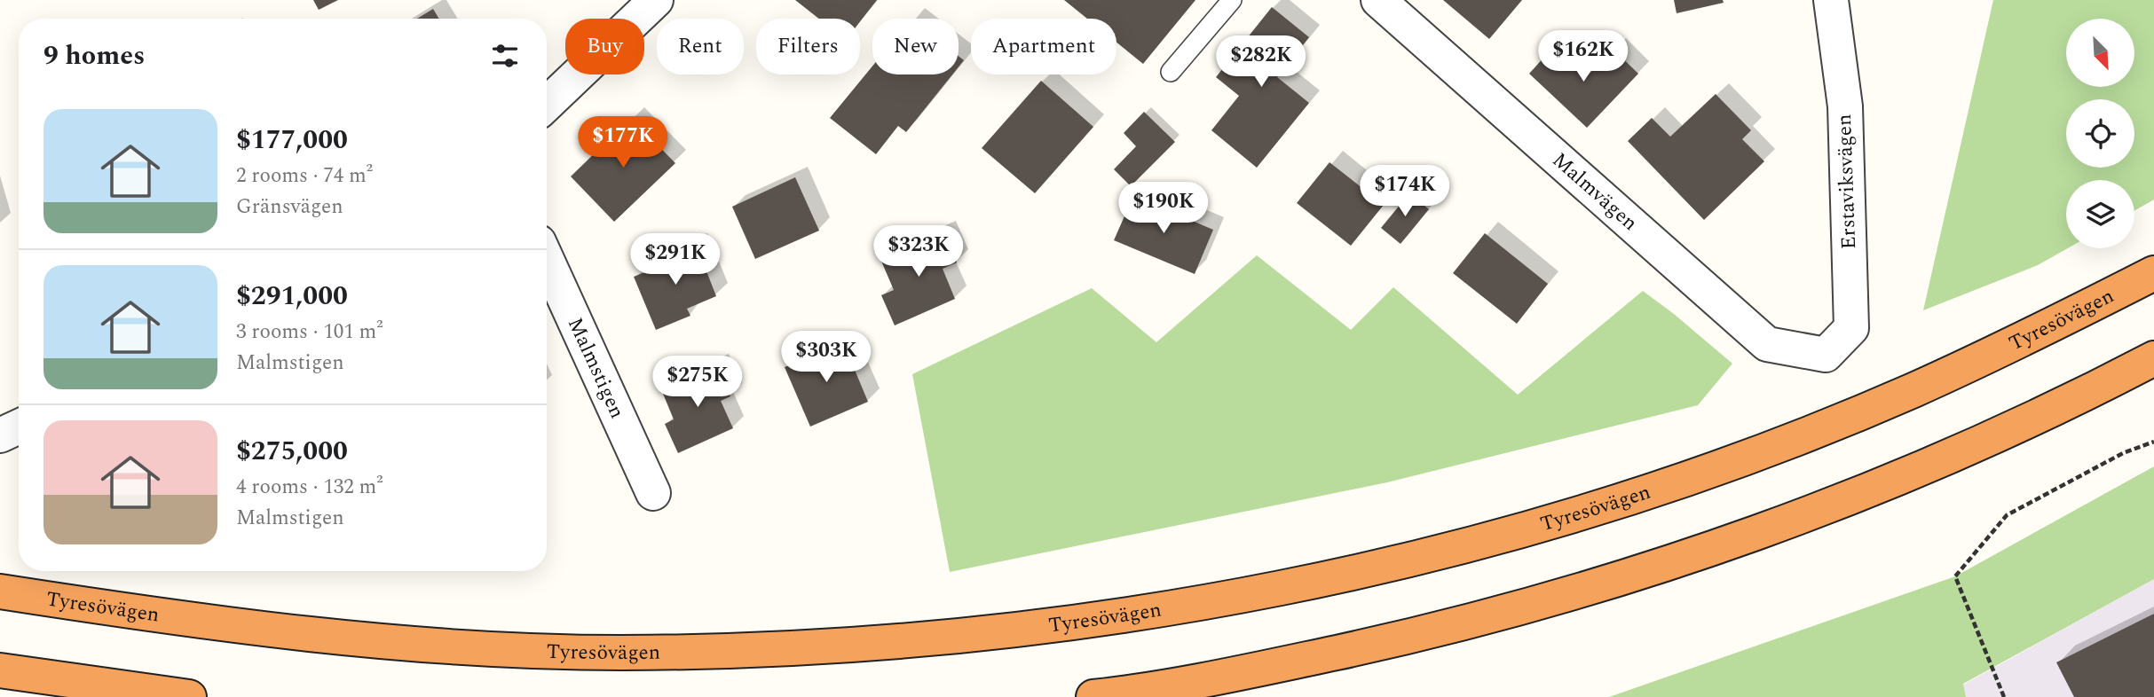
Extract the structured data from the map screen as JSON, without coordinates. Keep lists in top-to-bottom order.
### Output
{
  "streets": {
    "highway": ["Tyresövägen"],
    "street": ["Erstaviksvägen", "Malmvägen", "Malmstigen"]
  },
  "crossings": [
    ["Erstaviksvägen", "Malmvägen"]
  ],
  "north": "bottom right",
  "page": {
    "chip": [
      "Buy",
      "Rent",
      "Filters",
      "New",
      "Apartment"
    ],
    "heading": "9 homes",
    "price": [
      "$162K",
      "$282K",
      "$177K",
      "$174K",
      "$190K",
      "$323K",
      "$291K",
      "$303K",
      "$275K"
    ],
    "list": [
      {
        "name": "$177,000",
        "note": "2 rooms · 74 m² · Gränsvägen"
      },
      {
        "name": "$291,000",
        "note": "3 rooms · 101 m² · Malmstigen"
      },
      {
        "name": "$275,000",
        "note": "4 rooms · 132 m² · Malmstigen"
      }
    ]
  }
}
